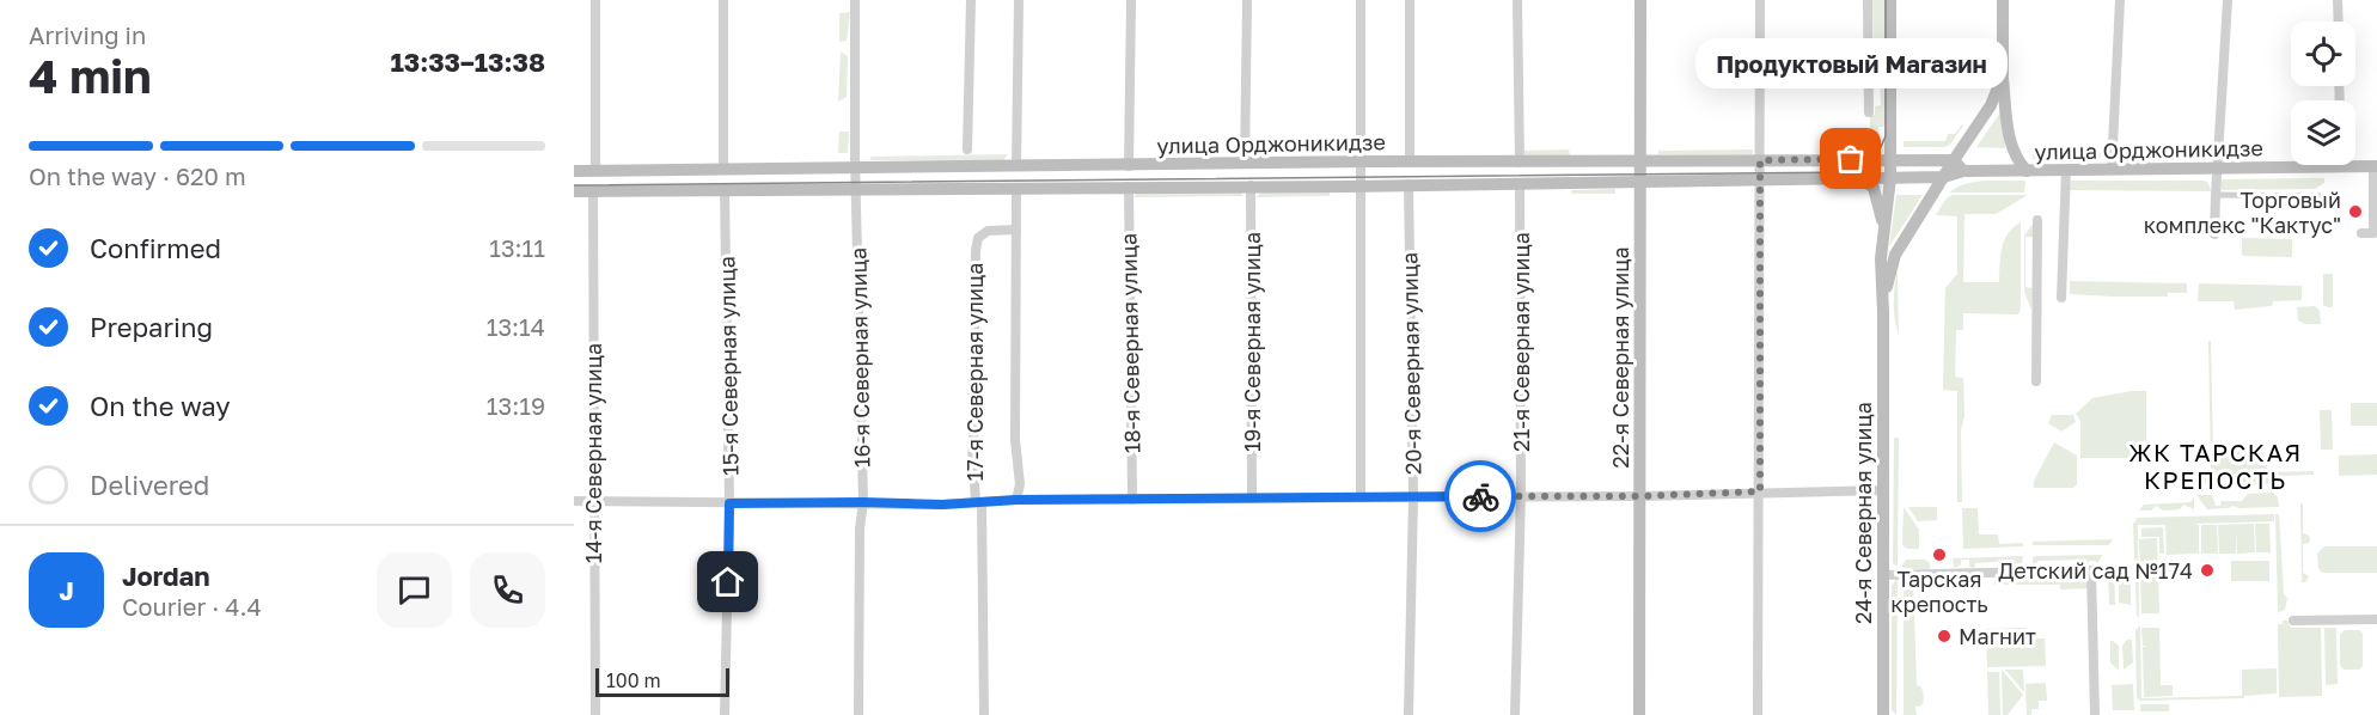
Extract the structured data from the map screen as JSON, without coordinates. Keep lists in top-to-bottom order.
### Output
{
  "streets": {
    "main road": ["улица Орджоникидзе", "22-я Северная улица", "24-я Северная улица"],
    "street": [
      "19-я Северная улица",
      "21-я Северная улица",
      "18-я Северная улица",
      "16-я Северная улица",
      "20-я Северная улица",
      "15-я Северная улица",
      "17-я Северная улица",
      "14-я Северная улица"
    ]
  },
  "crossings": [
    ["улица Орджоникидзе", "19-я Северная улица"],
    ["улица Орджоникидзе", "21-я Северная улица"],
    ["улица Орджоникидзе", "18-я Северная улица"],
    ["улица Орджоникидзе", "16-я Северная улица"],
    ["улица Орджоникидзе", "22-я Северная улица"],
    ["улица Орджоникидзе", "20-я Северная улица"],
    ["улица Орджоникидзе", "15-я Северная улица"],
    ["улица Орджоникидзе", "17-я Северная улица"],
    ["улица Орджоникидзе", "14-я Северная улица"],
    ["улица Орджоникидзе", "24-я Северная улица"]
  ],
  "districts": ["ЖК ТАРСКАЯ КРЕПОСТЬ"],
  "places": [
    "Продуктовый Магазин",
    "Торговый комплекс \"Кактус\"",
    "Тарская крепость",
    "Детский сад №174",
    "Магнит"
  ],
  "scale_bar": "100 m",
  "page": {
    "heading": ["4 min", "Arriving in", "13:33–13:38"],
    "panel": ["Jordan", "Courier · 4.4"],
    "bubble": "Продуктовый Магазин",
    "bar": "On the way · 620 m",
    "list": [
      ["Confirmed", "13:11"],
      ["Preparing", "13:14"],
      ["On the way", "13:19"],
      "Delivered"
    ],
    "round": "J",
    "scale": "100 m"
  }
}
